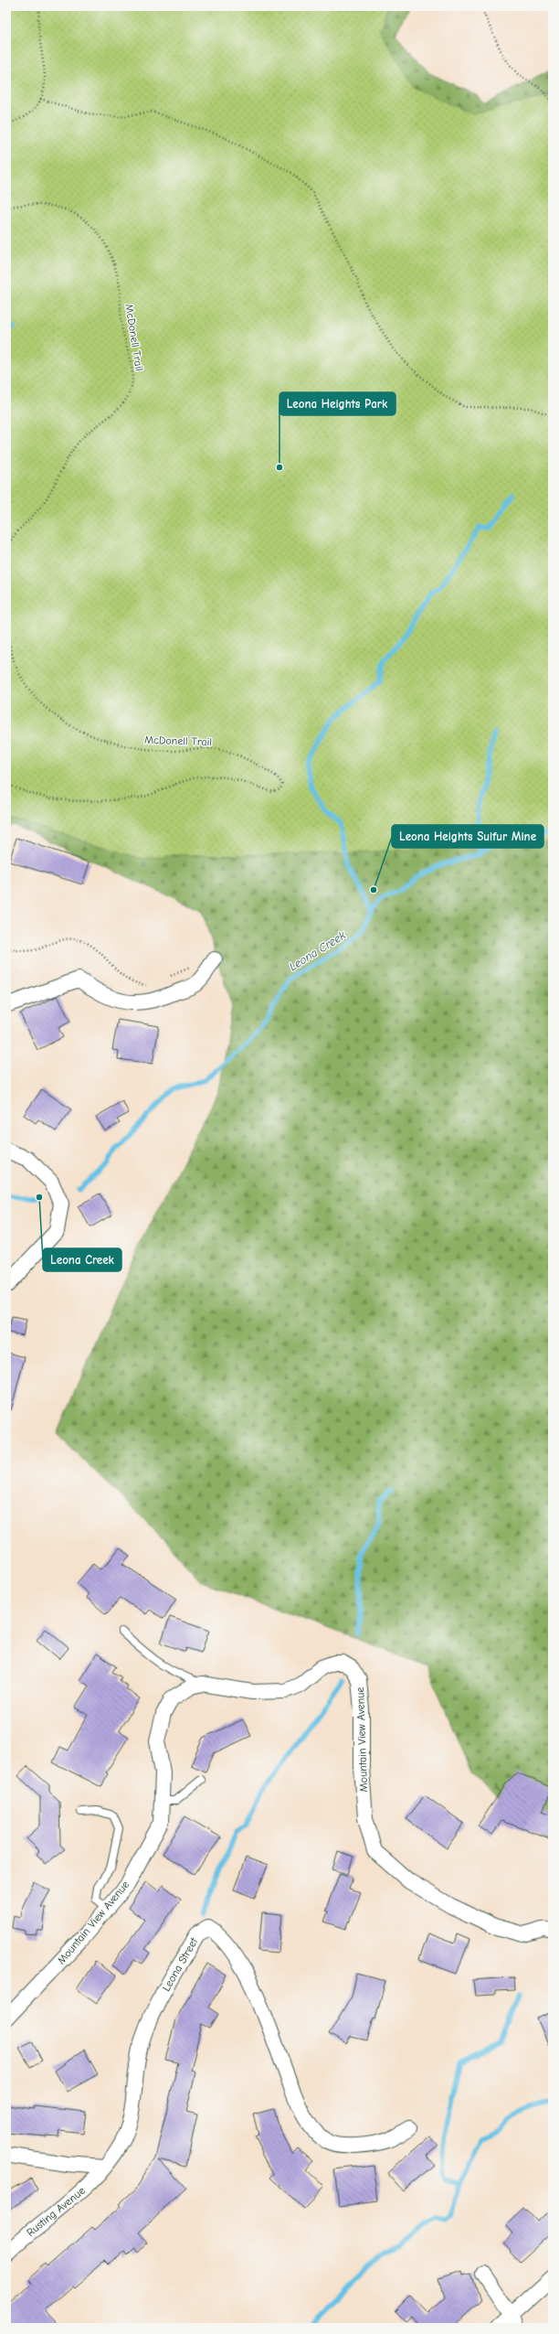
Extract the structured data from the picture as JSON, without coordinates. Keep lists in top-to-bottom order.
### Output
{
  "streets": {
    "street": ["Mountain View Avenue", "Leona Street", "Rusting Avenue"],
    "path": ["McDonell Trail"]
  },
  "crossings": [
    ["Leona Street", "Rusting Avenue"]
  ],
  "water": ["Leona Creek"],
  "places": ["Leona Heights Park", "Leona Heights Sulfur Mine", "Leona Creek"]
}
